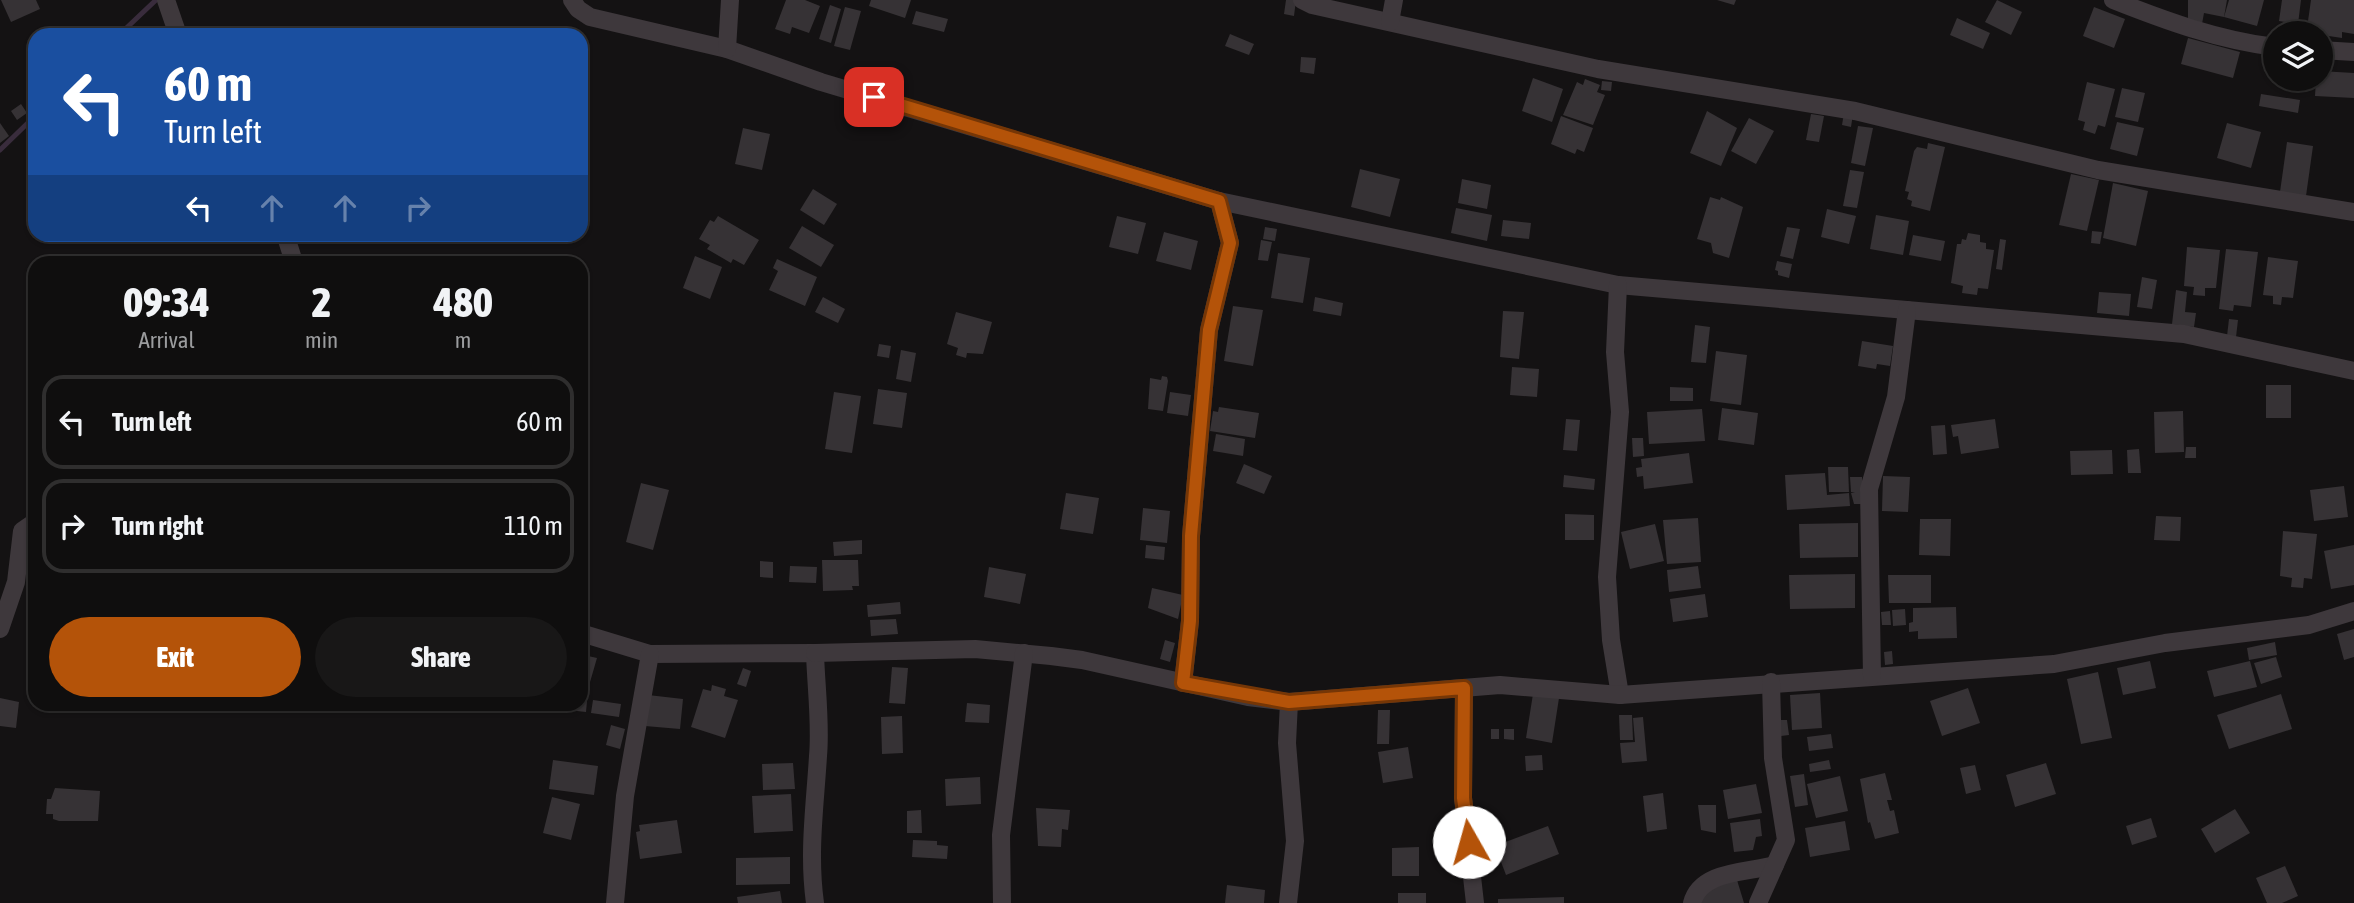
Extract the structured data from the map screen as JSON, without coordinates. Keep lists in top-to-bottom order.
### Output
{
  "page": {
    "turn": ["60 m", "Turn left"],
    "eta": [
      "09:34",
      "Arrival",
      "2",
      "min",
      "480",
      "m"
    ],
    "list": [
      {
        "name": "Turn left",
        "value": "60 m"
      },
      {
        "name": "Turn right",
        "value": "110 m"
      }
    ],
    "buttons": ["Exit", "Share"]
  }
}
